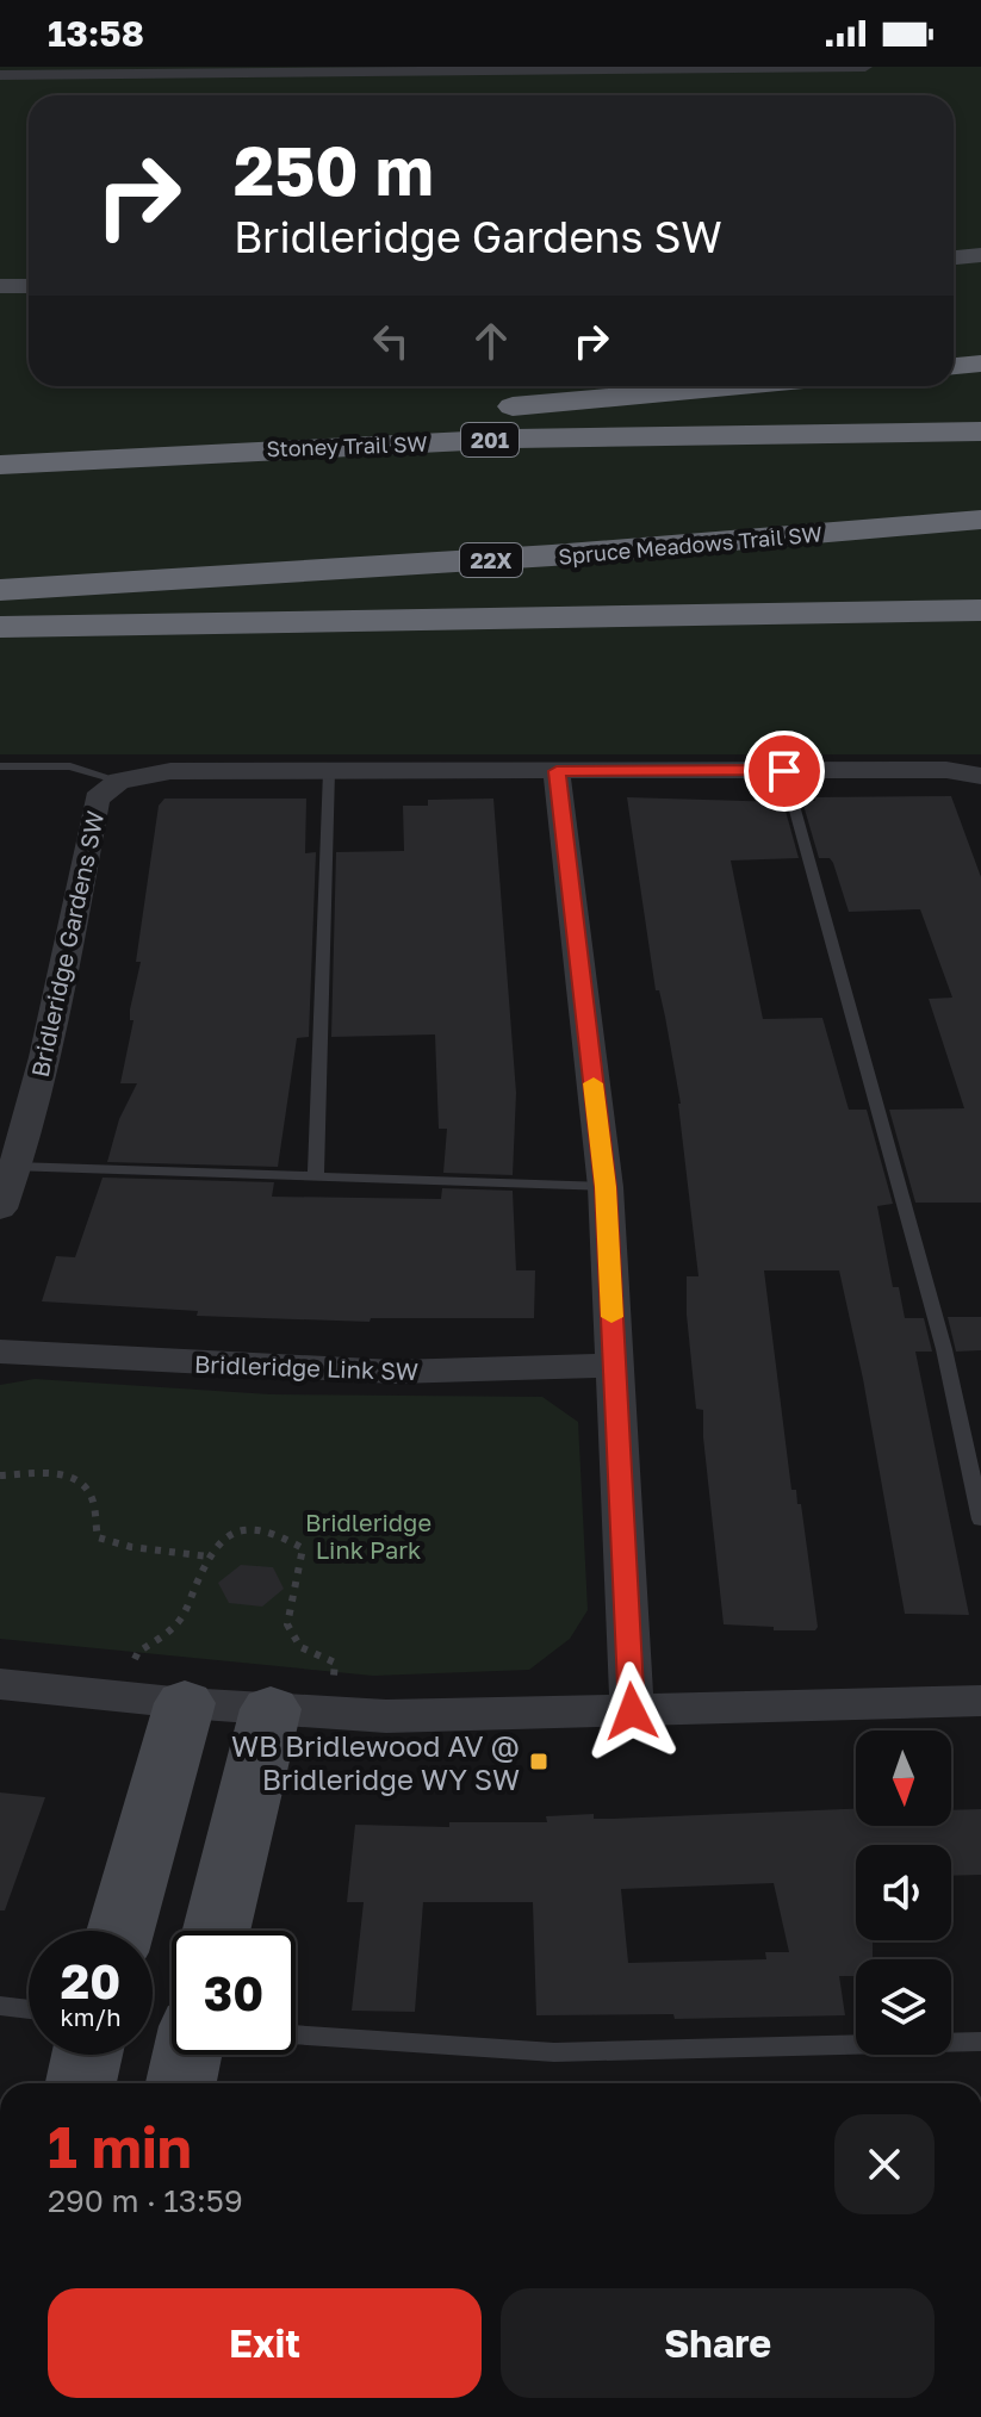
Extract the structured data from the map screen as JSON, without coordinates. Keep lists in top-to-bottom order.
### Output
{
  "streets": {
    "highway": [
      "201",
      "Stoney Trail SW",
      "Spruce Meadows Trail SW",
      "22X"
    ],
    "street": ["Bridleridge Gardens SW", "Bridleridge Link SW"]
  },
  "parks": ["Bridleridge Link Park"],
  "places": {
    "transit": ["WB Bridlewood AV @ Bridleridge WY SW"]
  },
  "north": "bottom",
  "page": {
    "status": "13:58",
    "turn": ["250 m", "Bridleridge Gardens SW"],
    "speed": "20 km/h",
    "limit": "30",
    "heading": ["1 min", "290 m · 13:59"],
    "buttons": ["Exit", "Share"]
  }
}
